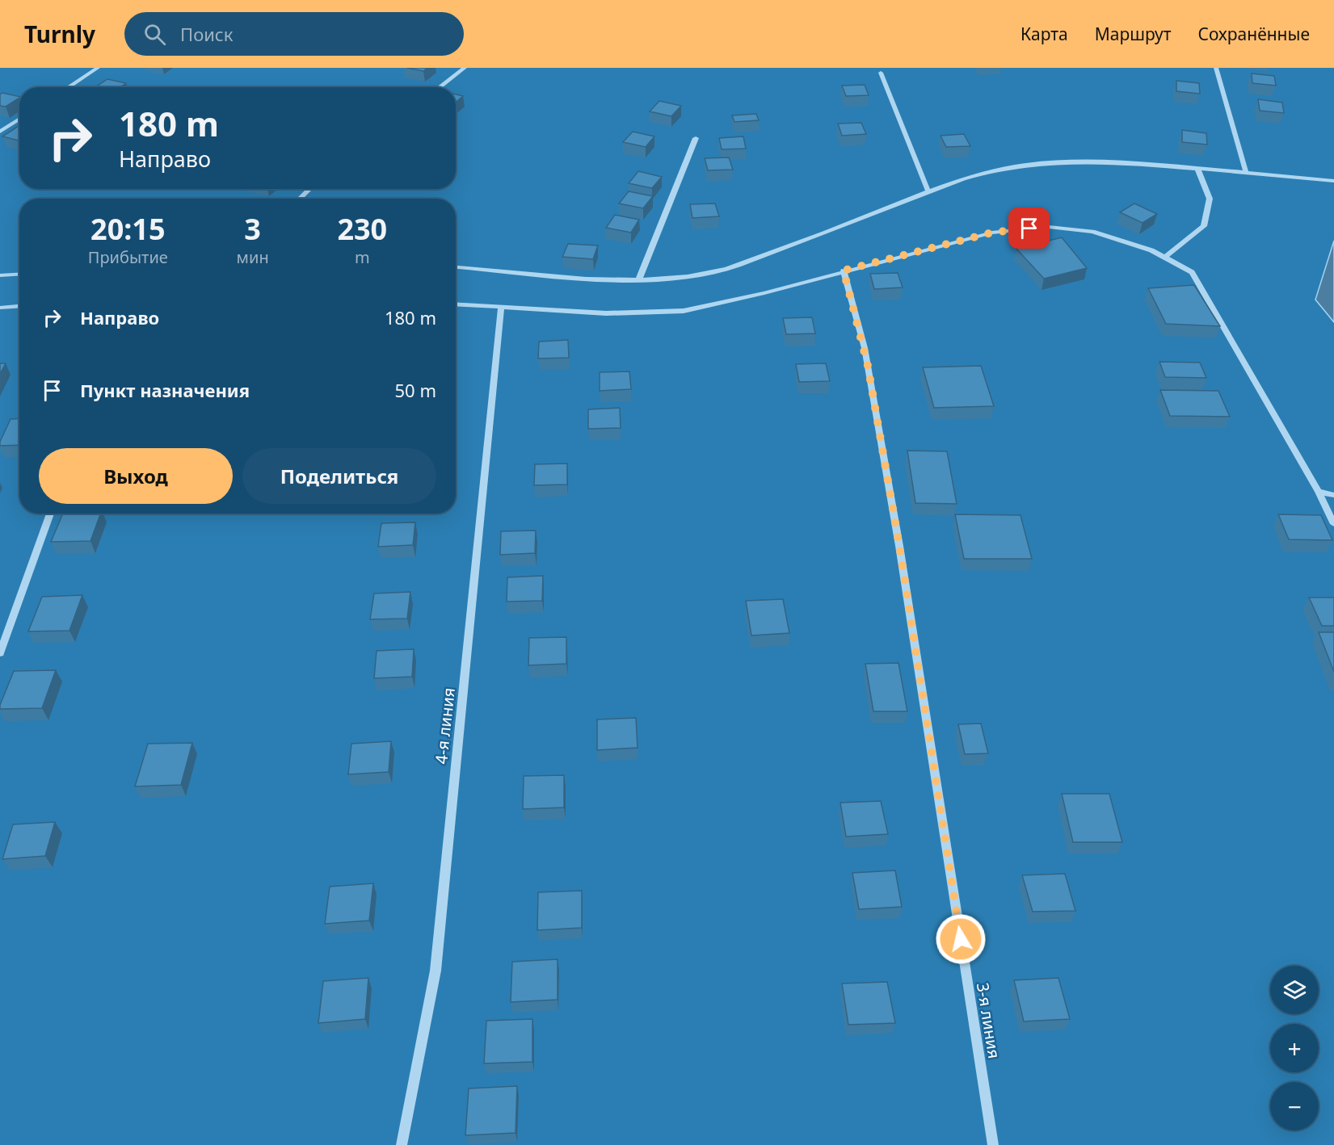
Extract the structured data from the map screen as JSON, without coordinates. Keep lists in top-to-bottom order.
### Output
{
  "streets": {
    "street": ["4-я линия", "3-я линия"]
  },
  "page": {
    "header": "Turnly",
    "search": "Поиск",
    "nav": ["Карта", "Маршрут", "Сохранённые"],
    "turn": ["180 m", "Направо"],
    "eta": [
      "20:15",
      "Прибытие",
      "3",
      "мин",
      "230",
      "m"
    ],
    "list": [
      {
        "name": "Направо",
        "value": "180 m"
      },
      {
        "name": "Пункт назначения",
        "value": "50 m"
      }
    ],
    "buttons": ["Выход", "Поделиться"],
    "map_buttons": ["+", "−"]
  }
}
